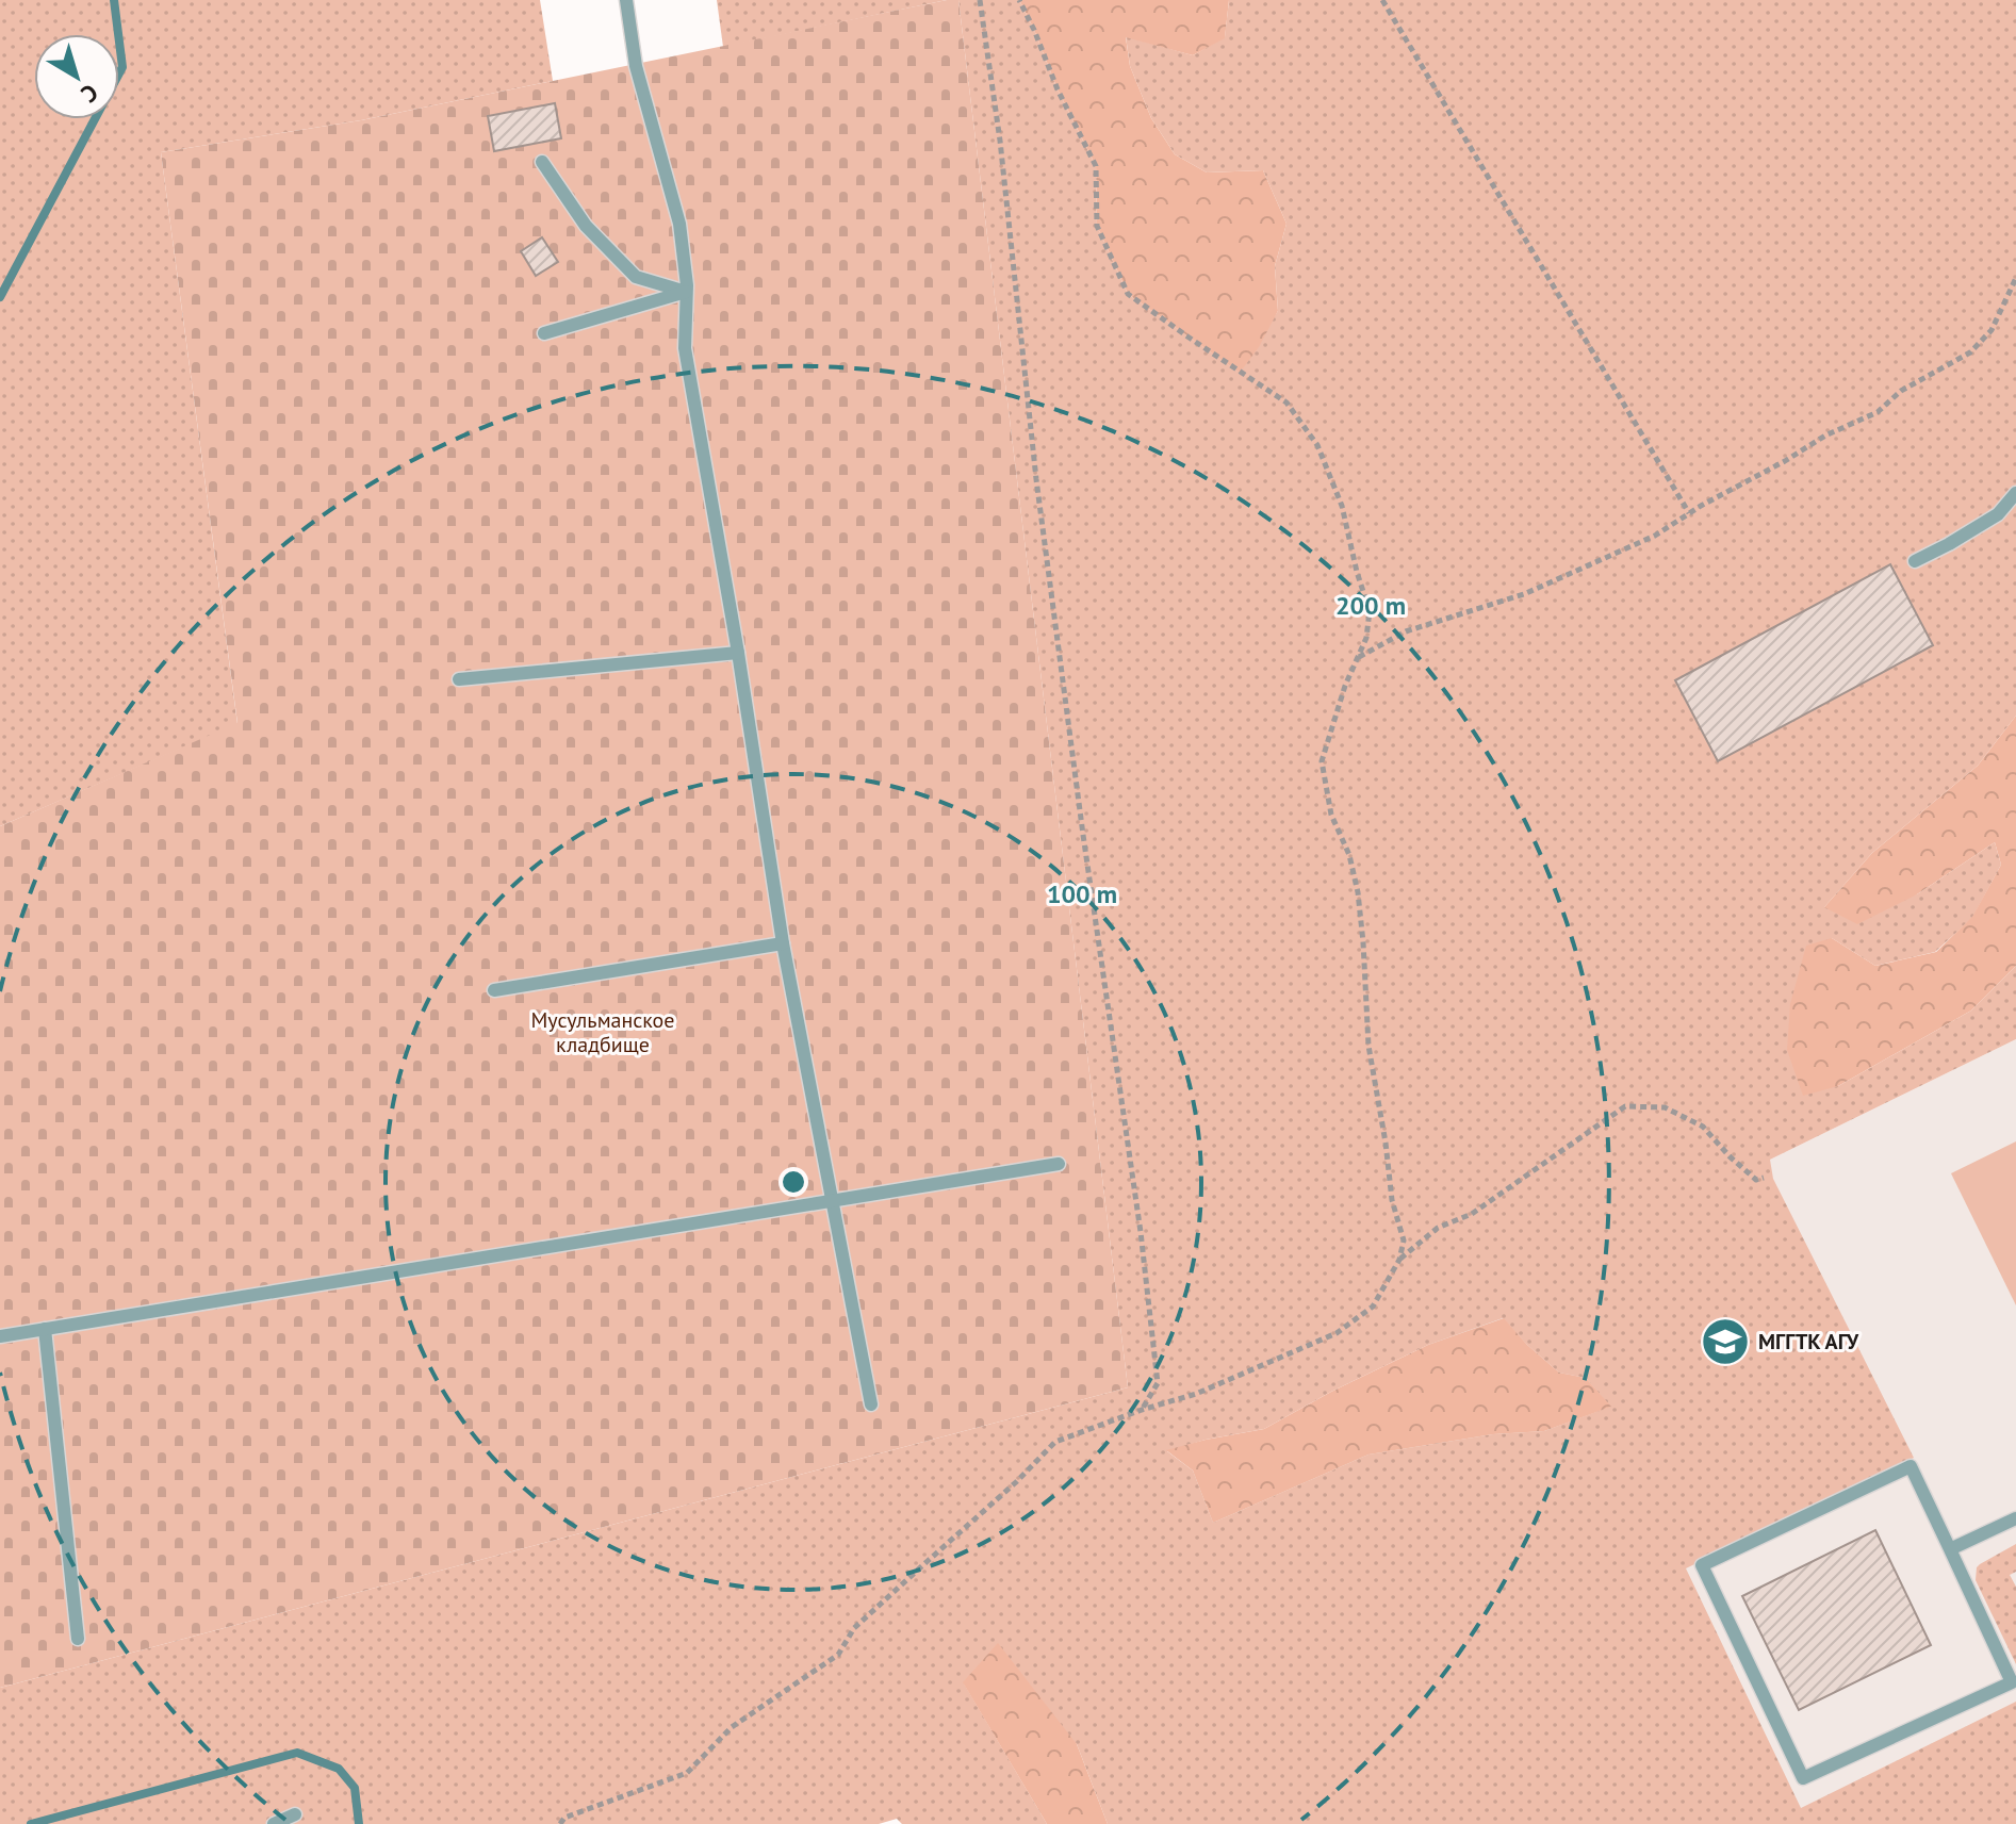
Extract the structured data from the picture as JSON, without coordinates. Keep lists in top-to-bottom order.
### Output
{
  "parks": ["Мусульманское кладбище"],
  "places": {
    "school or university": ["МГГТК АГУ"]
  },
  "north": "bottom right",
  "rings": ["200 m", "100 m"]
}
